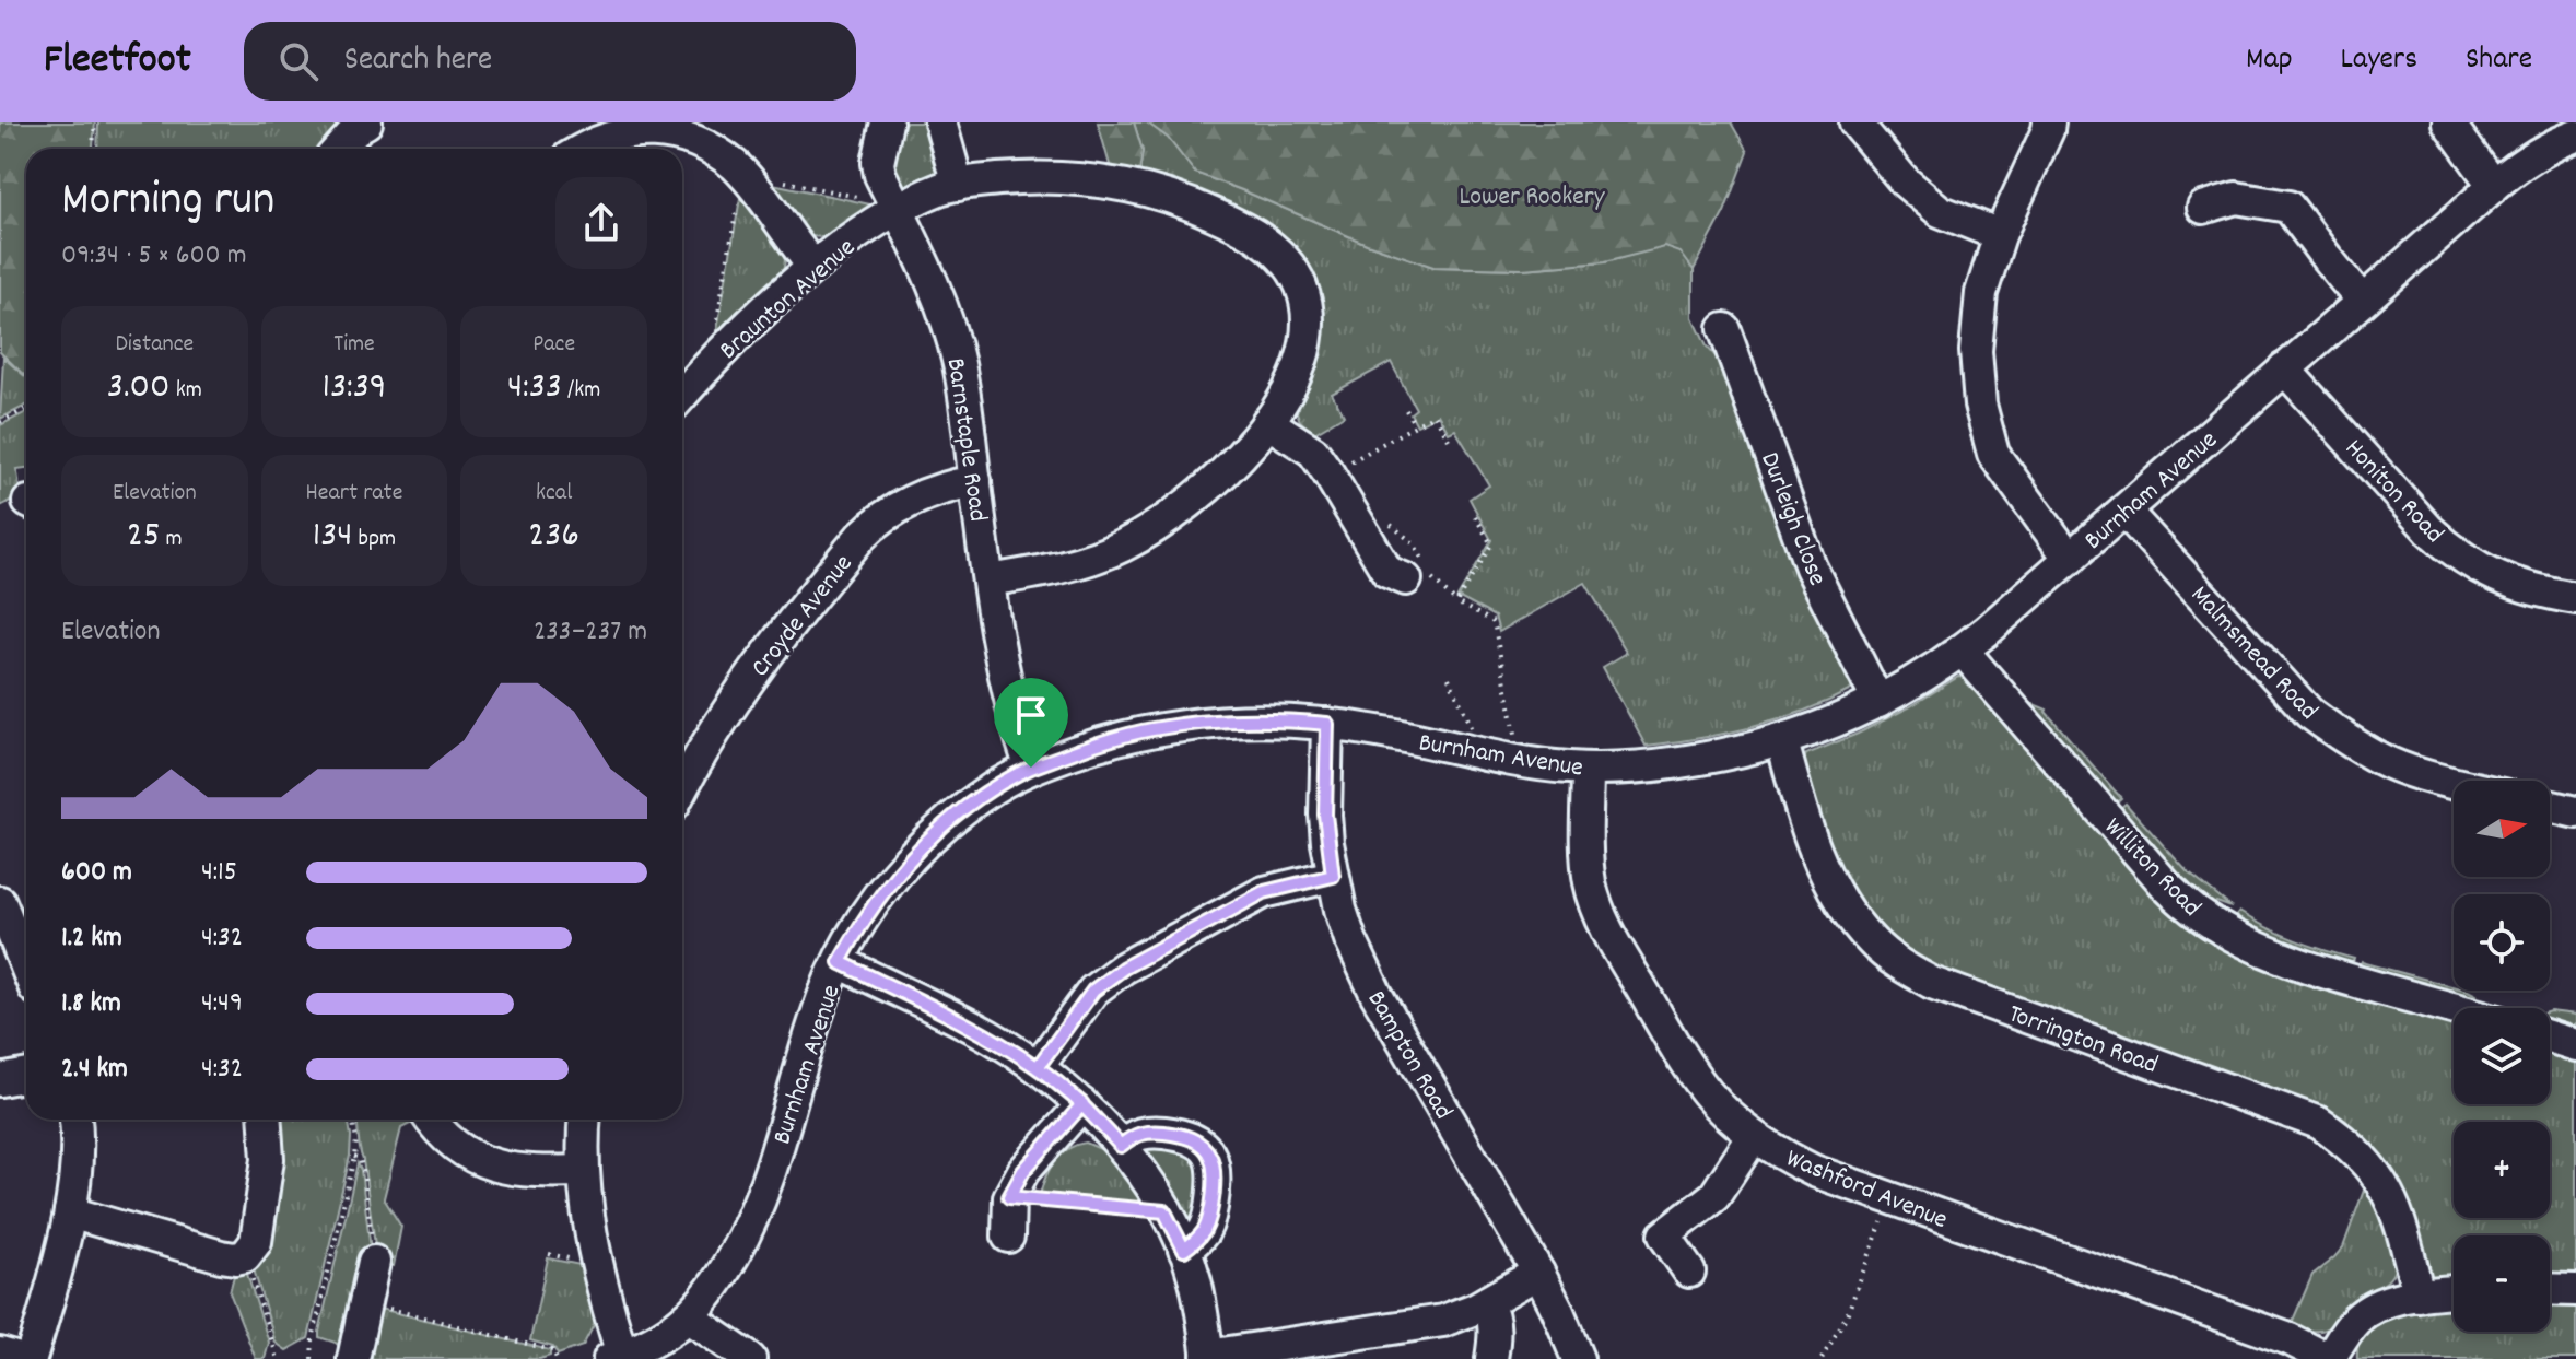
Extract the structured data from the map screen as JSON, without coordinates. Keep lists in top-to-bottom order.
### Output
{
  "streets": {
    "street": [
      "Braunton Avenue",
      "Barnstaple Road",
      "Burnham Avenue",
      "Honiton Road",
      "Durleigh Close",
      "Croyde Avenue",
      "Malmsmead Road",
      "Williton Road",
      "Torrington Road",
      "Bampton Road",
      "Washford Avenue"
    ]
  },
  "crossings": [
    ["Braunton Avenue", "Barnstaple Road"],
    ["Barnstaple Road", "Burnham Avenue"],
    ["Barnstaple Road", "Croyde Avenue"],
    ["Burnham Avenue", "Honiton Road"],
    ["Burnham Avenue", "Durleigh Close"],
    ["Burnham Avenue", "Malmsmead Road"],
    ["Burnham Avenue", "Williton Road"],
    ["Burnham Avenue", "Torrington Road"],
    ["Burnham Avenue", "Bampton Road"],
    ["Burnham Avenue", "Washford Avenue"]
  ],
  "parks": ["Lower Rookery"],
  "north": "right",
  "page": {
    "header": "Fleetfoot",
    "search": "Search here",
    "nav": ["Map", "Layers", "Share"],
    "heading": ["Morning run", "09:34 · 5 × 600 m"],
    "stats": [
      ["Distance", "3.00 km"],
      ["Time", "13:39"],
      ["Pace", "4:33 /km"],
      ["Elevation", "25 m"],
      ["Heart rate", "134 bpm"],
      ["kcal", "236"]
    ],
    "chart": ["Elevation", "233–237 m"],
    "map_buttons": ["+", "−"],
    "list": [
      {
        "name": "600 m",
        "note": "4:15"
      },
      {
        "name": "1.2 km",
        "note": "4:32"
      },
      {
        "name": "1.8 km",
        "note": "4:49"
      },
      {
        "name": "2.4 km",
        "note": "4:32"
      }
    ]
  }
}
